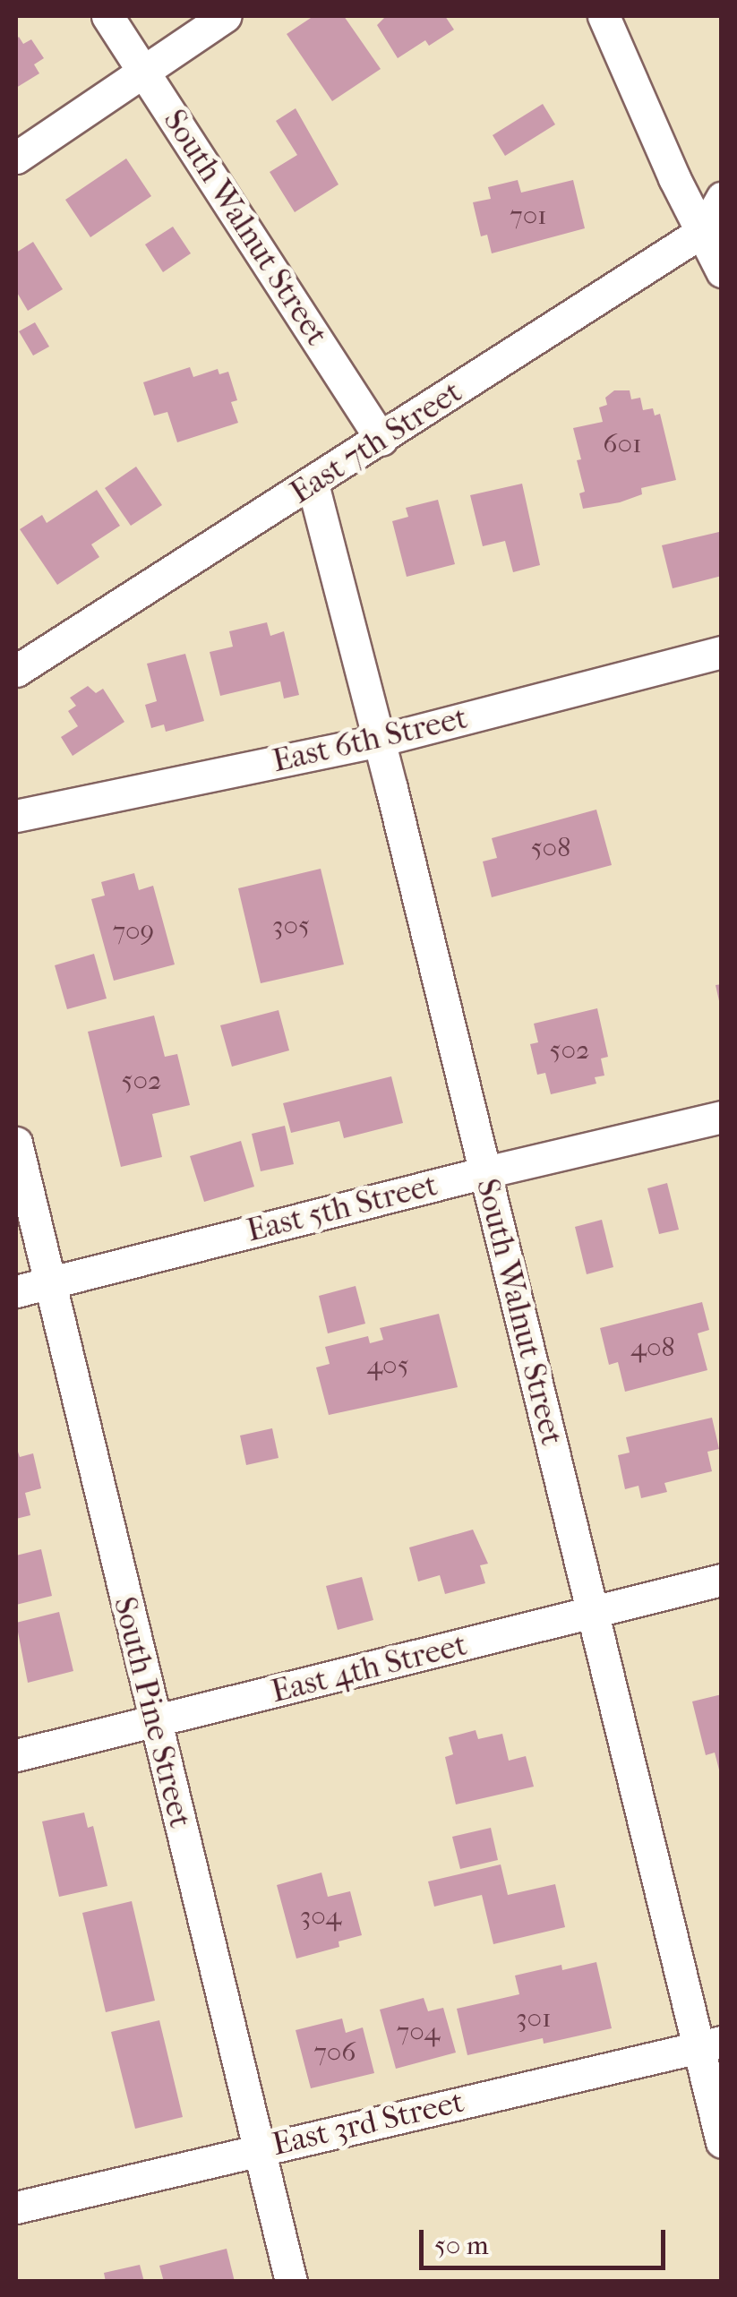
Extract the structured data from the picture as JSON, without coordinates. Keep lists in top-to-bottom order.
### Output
{
  "streets": {
    "street": [
      "South Walnut Street",
      "East 7th Street",
      "East 6th Street",
      "East 5th Street",
      "East 4th Street",
      "South Pine Street",
      "East 3rd Street"
    ]
  },
  "crossings": [
    ["South Walnut Street", "East 7th Street"],
    ["South Walnut Street", "East 6th Street"],
    ["South Walnut Street", "East 5th Street"],
    ["South Walnut Street", "East 4th Street"],
    ["South Walnut Street", "East 3rd Street"],
    ["East 5th Street", "South Pine Street"],
    ["East 4th Street", "South Pine Street"],
    ["South Pine Street", "East 3rd Street"]
  ],
  "house_numbers": [
    "701",
    "601",
    "508",
    "305",
    "709",
    "502",
    "502",
    "408",
    "405",
    "304",
    "301",
    "704",
    "706"
  ],
  "scale_bar": "50 m"
}
